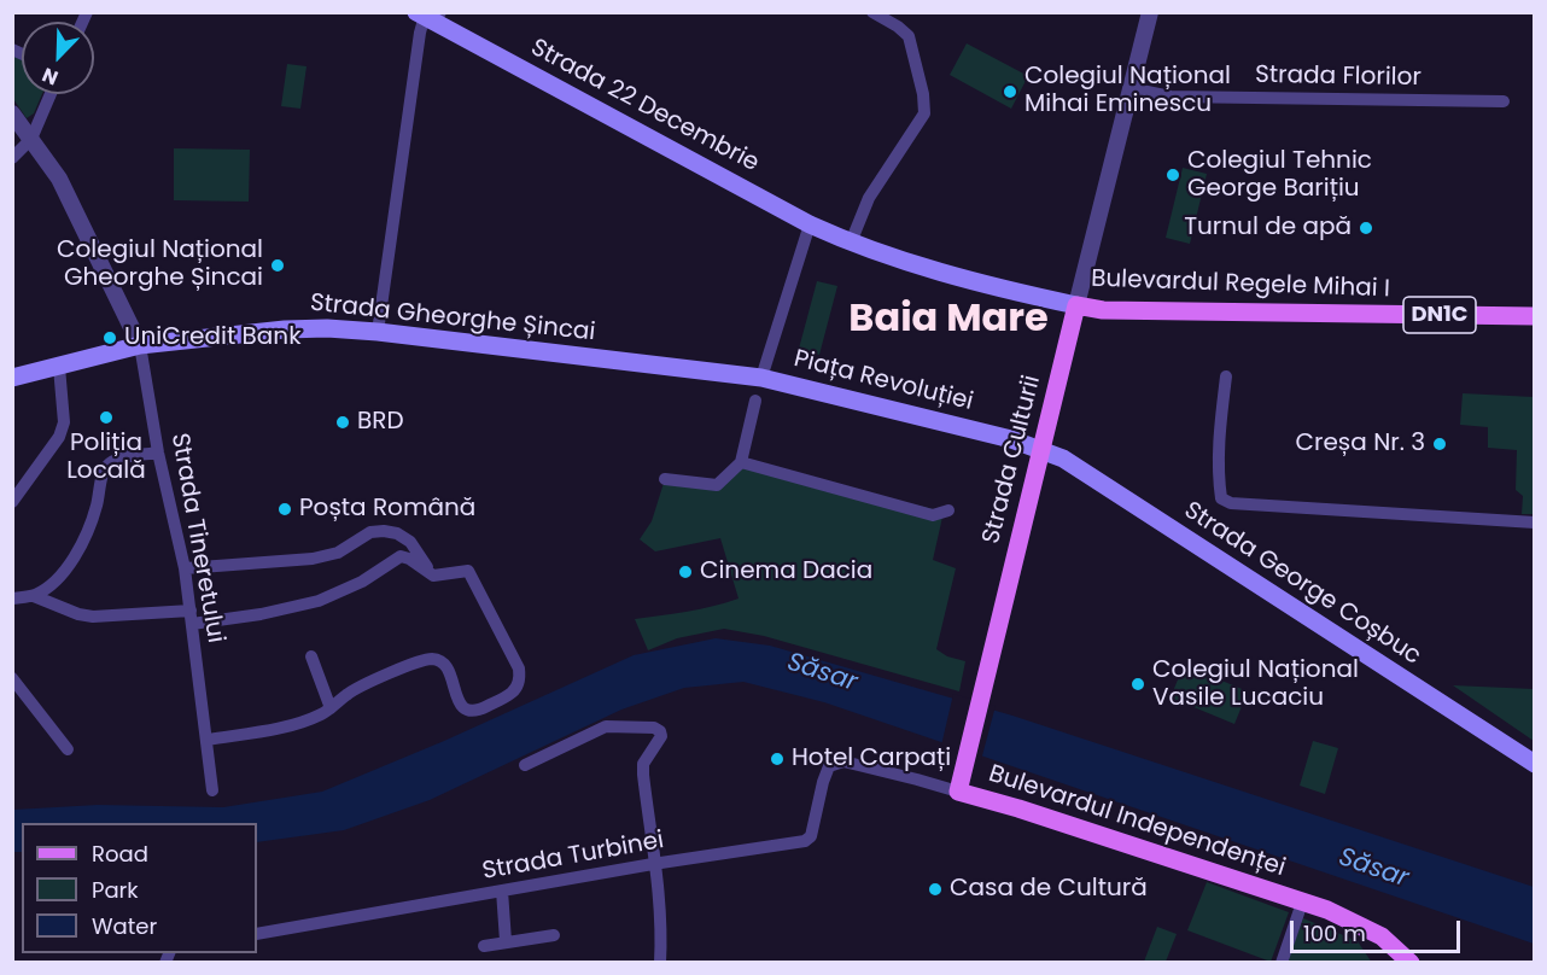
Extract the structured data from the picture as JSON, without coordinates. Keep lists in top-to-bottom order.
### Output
{
  "streets": {
    "main road": [
      "Strada 22 Decembrie",
      "Bulevardul Regele Mihai I",
      "DN1C",
      "Strada Gheorghe Șincai",
      "Piața Revoluției",
      "Strada Culturii",
      "Strada George Coșbuc",
      "Bulevardul Independenței"
    ],
    "street": ["Strada Florilor", "Strada Tineretului", "Strada Turbinei"]
  },
  "crossings": [
    ["Strada Florilor", "Strada Culturii"],
    ["Strada 22 Decembrie", "Piața Revoluției"],
    ["Bulevardul Regele Mihai I", "Strada Culturii"],
    ["Strada Gheorghe Șincai", "Piața Revoluției"],
    ["Strada Gheorghe Șincai", "Strada Tineretului"],
    ["Piața Revoluției", "Strada Culturii"],
    ["Piața Revoluției", "Strada George Coșbuc"],
    ["Strada Culturii", "Strada George Coșbuc"],
    ["Strada Culturii", "Bulevardul Independenței"],
    ["Bulevardul Independenței", "Strada Turbinei"]
  ],
  "districts": ["Baia Mare"],
  "water": ["Săsar"],
  "places": [
    "Colegiul Național Mihai Eminescu",
    "Colegiul Tehnic George Barițiu",
    "Turnul de apă",
    "Colegiul Național Gheorghe Șincai",
    "UniCredit Bank",
    "Poliția Locală",
    "BRD",
    "Creșa Nr. 3",
    "Poșta Română",
    "Cinema Dacia",
    "Colegiul Național Vasile Lucaciu",
    "Hotel Carpați",
    "Casa de Cultură"
  ],
  "legend": ["Road", "Park", "Water"],
  "scale_bar": "100 m",
  "north": "bottom left"
}
